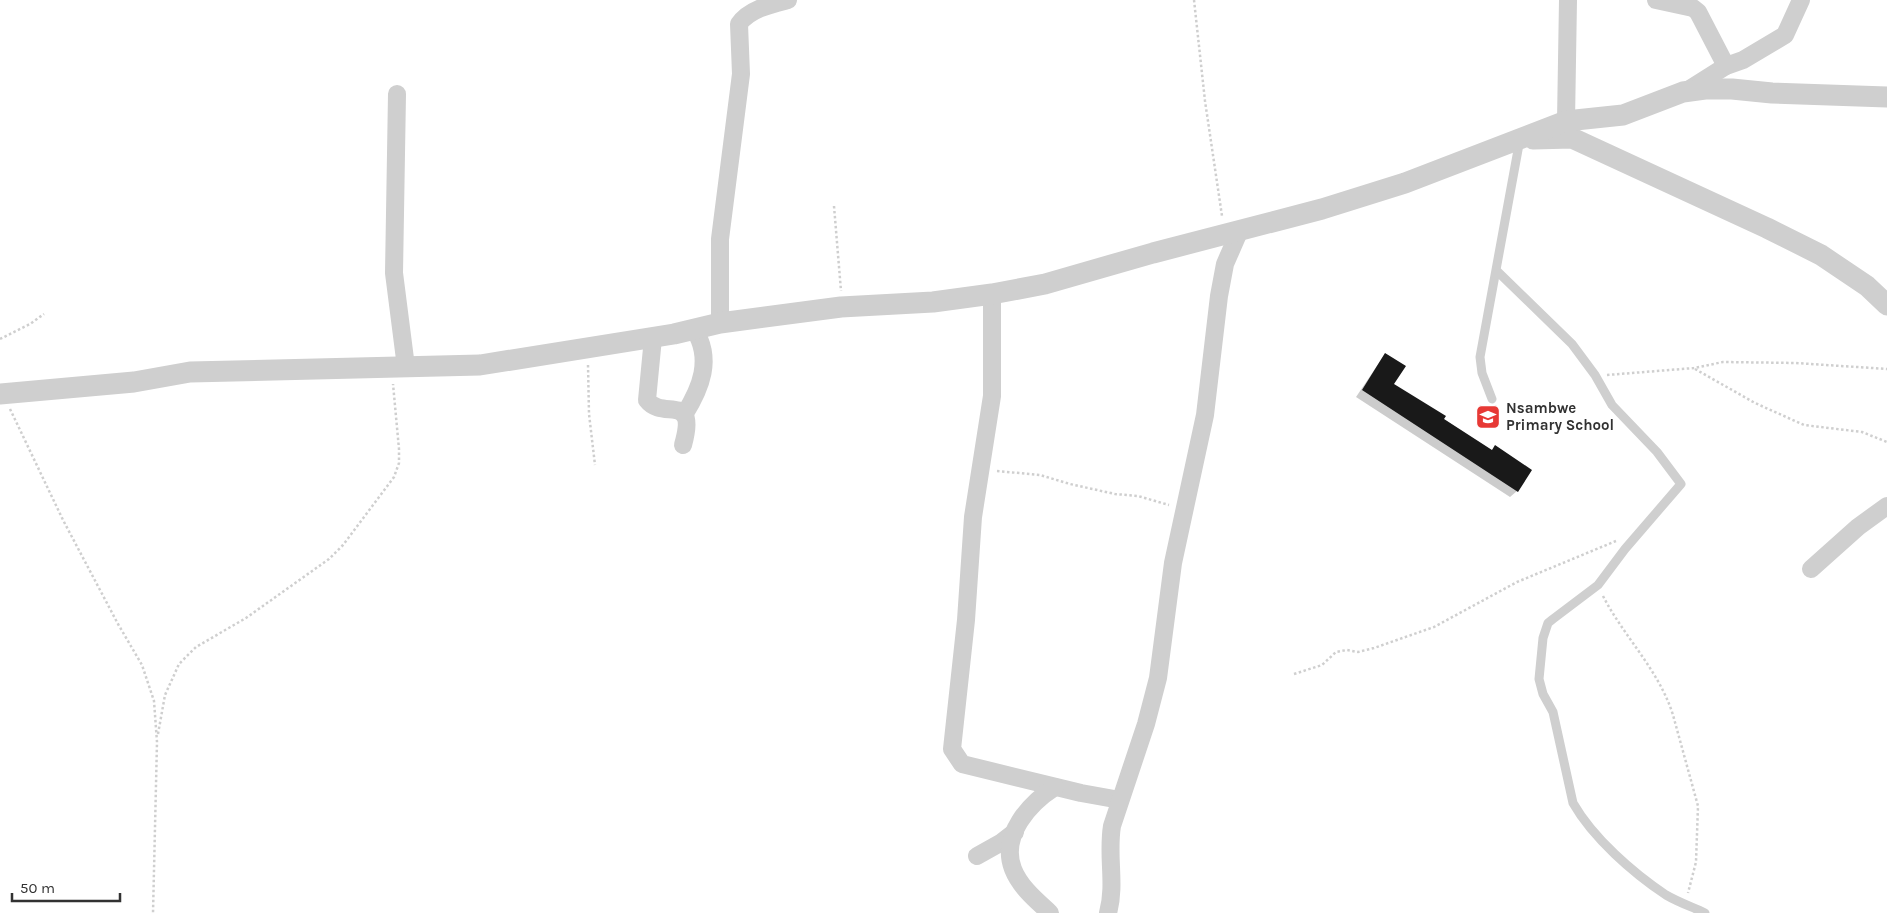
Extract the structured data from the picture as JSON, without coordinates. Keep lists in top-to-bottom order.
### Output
{
  "places": {
    "school or university": ["Nsambwe Primary School"]
  },
  "scale_bar": "50 m"
}
